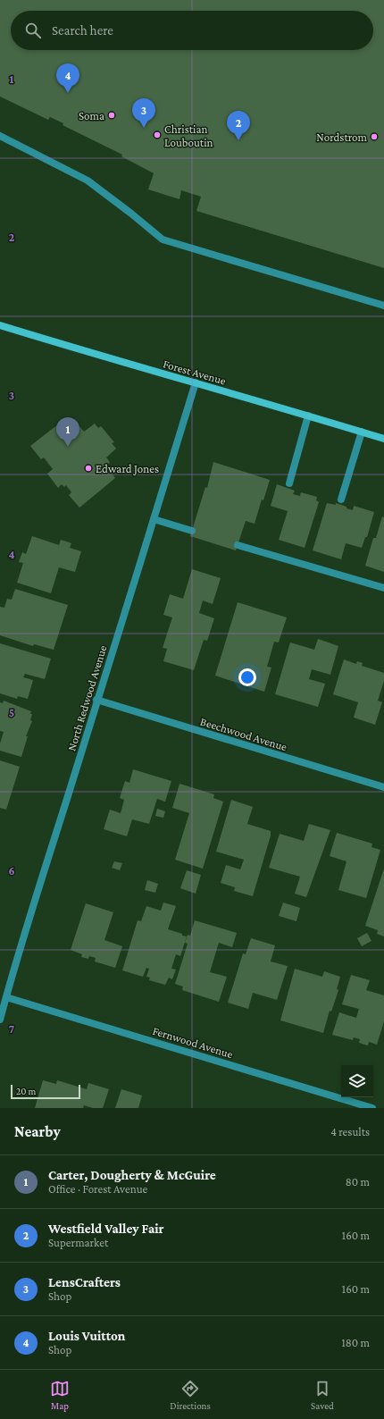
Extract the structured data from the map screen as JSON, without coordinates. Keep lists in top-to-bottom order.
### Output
{
  "streets": {
    "main road": ["Forest Avenue"],
    "street": ["North Redwood Avenue", "Beechwood Avenue", "Fernwood Avenue"]
  },
  "crossings": [
    ["Forest Avenue", "North Redwood Avenue"],
    ["North Redwood Avenue", "Beechwood Avenue"],
    ["North Redwood Avenue", "Fernwood Avenue"]
  ],
  "places": [
    "Soma",
    "Christian Louboutin",
    "Nordstrom",
    "Edward Jones"
  ],
  "scale_bar": "20 m",
  "page": {
    "search": "Search here",
    "pins": [
      "4",
      "3",
      "2",
      "1"
    ],
    "scale": "20 m",
    "heading": ["Nearby", "4 results"],
    "list": [
      {
        "mark": "1",
        "name": "Carter, Dougherty & McGuire",
        "note": "Office · Forest Avenue",
        "value": "80 m"
      },
      {
        "mark": "2",
        "name": "Westfield Valley Fair",
        "note": "Supermarket",
        "value": "160 m"
      },
      {
        "mark": "3",
        "name": "LensCrafters",
        "note": "Shop",
        "value": "160 m"
      },
      {
        "mark": "4",
        "name": "Louis Vuitton",
        "note": "Shop",
        "value": "180 m"
      }
    ],
    "nav": ["Map", "Directions", "Saved"]
  },
  "grid": {
    "rows": [
      "1",
      "2",
      "3",
      "4",
      "5",
      "6",
      "7"
    ]
  }
}
